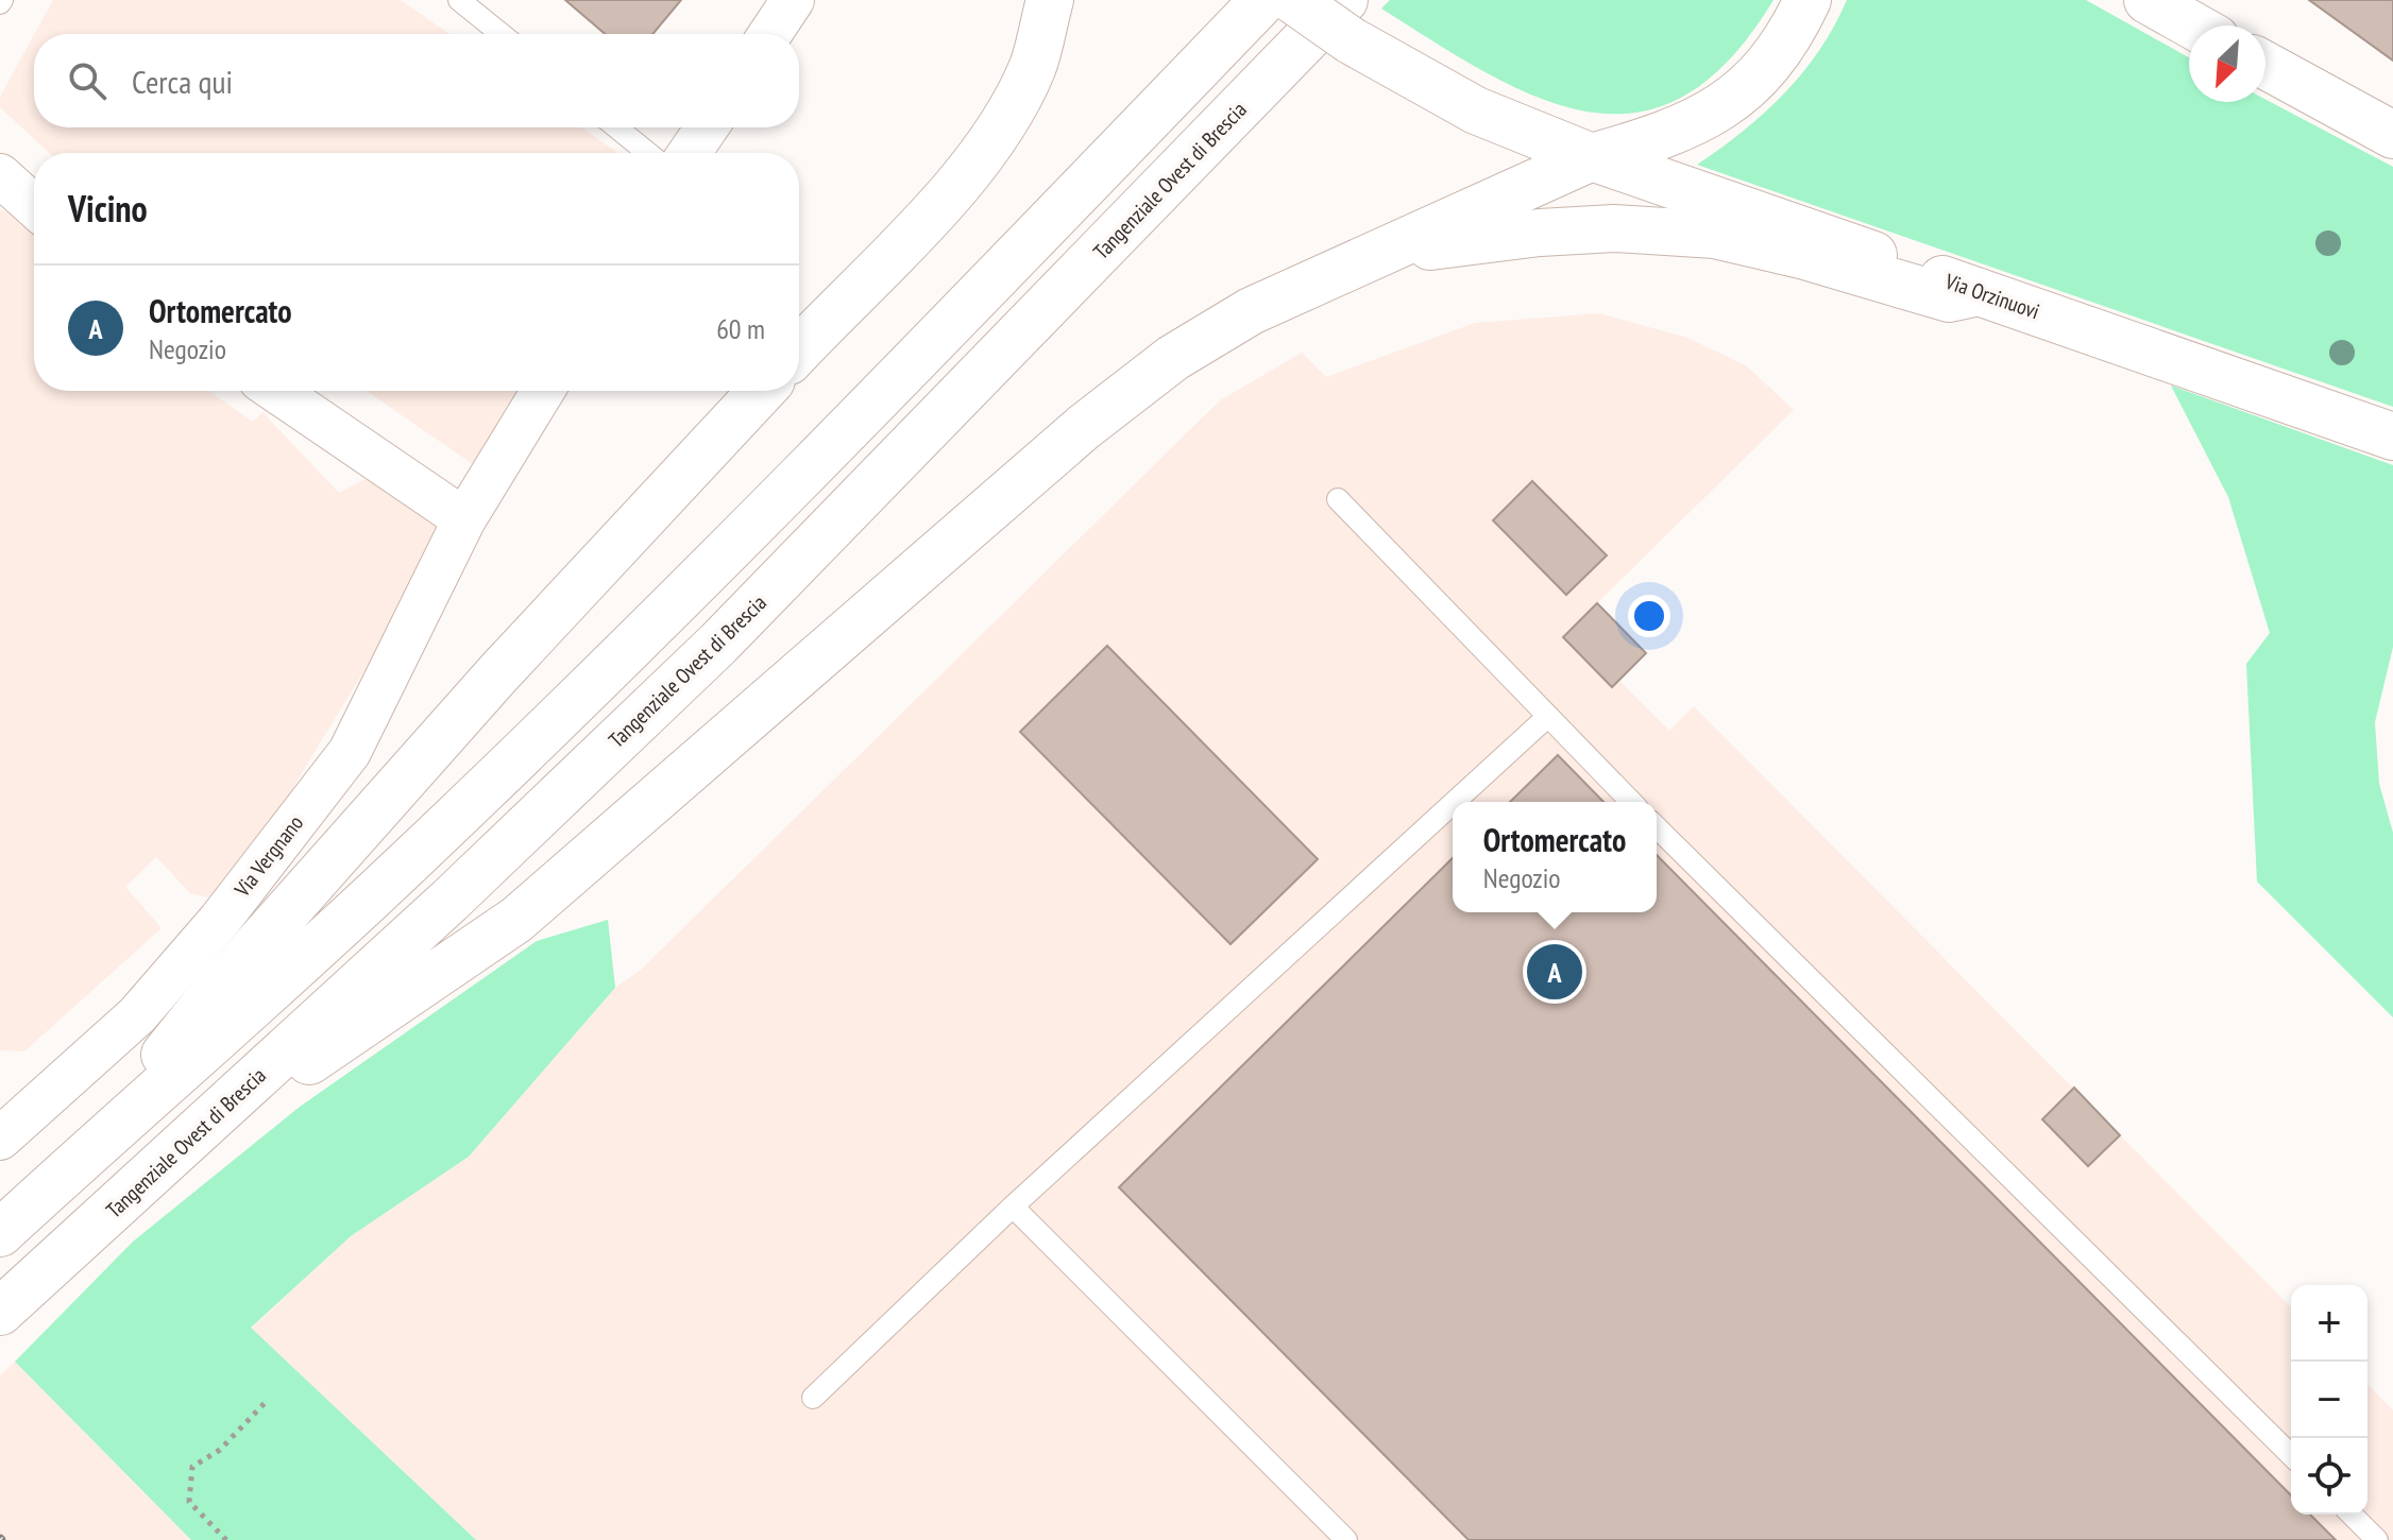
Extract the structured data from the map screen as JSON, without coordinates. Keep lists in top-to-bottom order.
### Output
{
  "streets": {
    "main road": ["Tangenziale Ovest di Brescia", "Via Orzinuovi"],
    "street": ["Via Vergnano"]
  },
  "crossings": [
    ["Tangenziale Ovest di Brescia", "Via Orzinuovi"]
  ],
  "north": "bottom left",
  "page": {
    "search": "Cerca qui",
    "heading": "Vicino",
    "list": [
      {
        "mark": "A",
        "name": "Ortomercato",
        "note": "Negozio",
        "value": "60 m"
      }
    ],
    "popup": ["Ortomercato", "Negozio"],
    "pins": "A",
    "map_buttons": ["+", "−"]
  }
}
